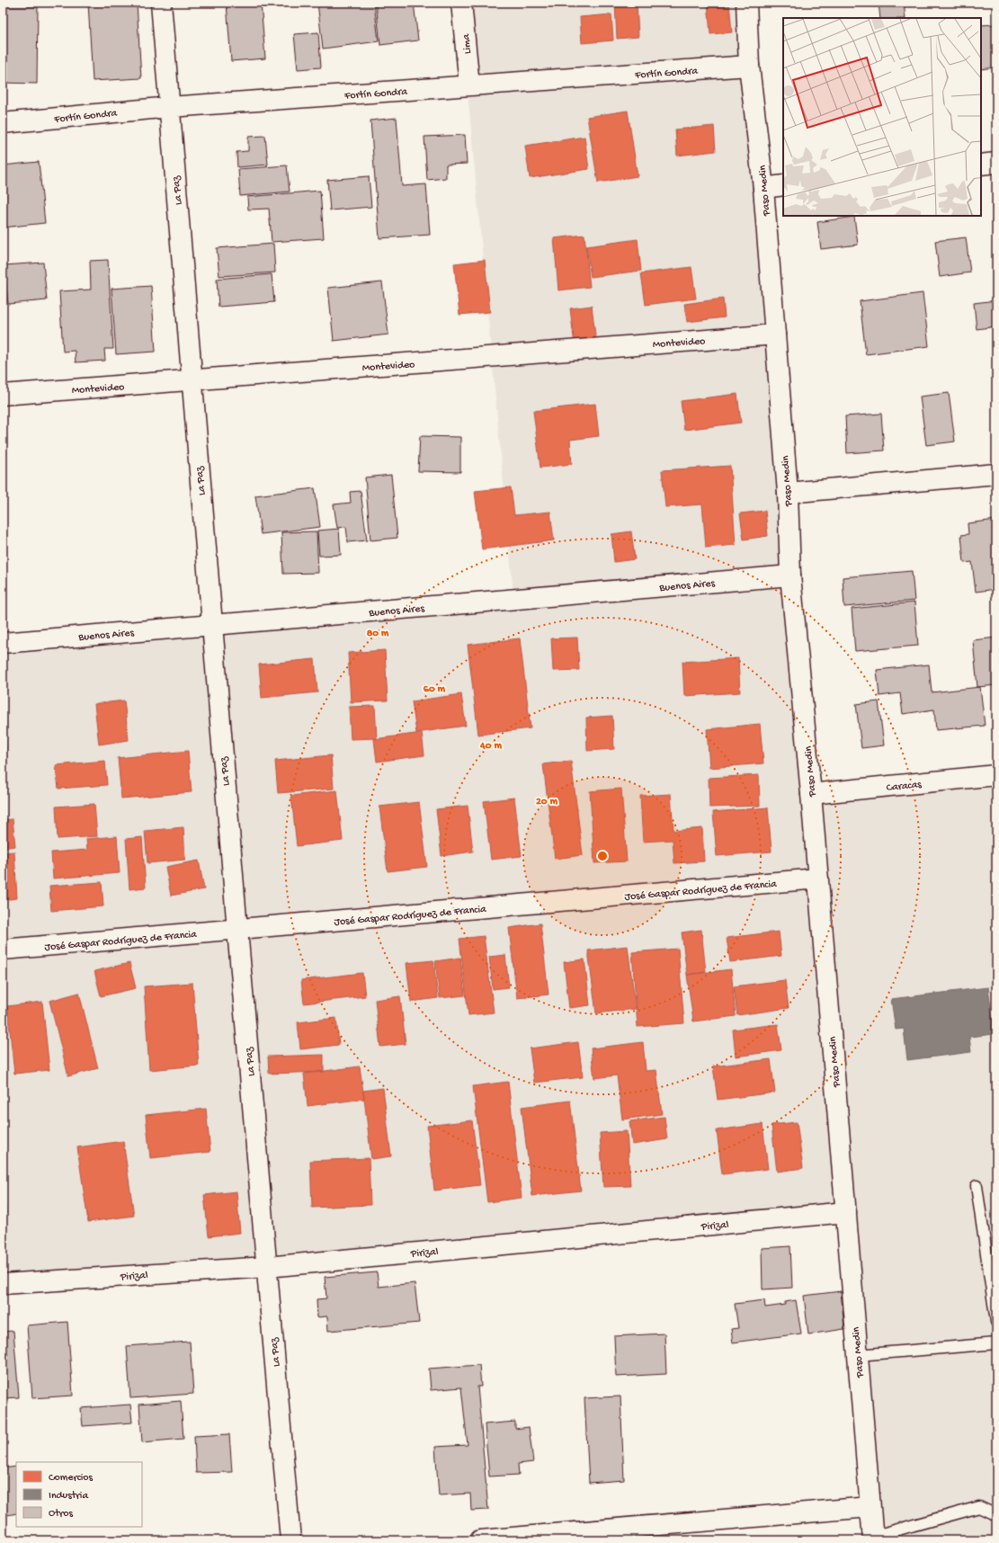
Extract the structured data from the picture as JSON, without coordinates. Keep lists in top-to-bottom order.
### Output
{
  "streets": {
    "street": [
      "Lima",
      "Fortín Gondra",
      "La Paz",
      "Paso Medin",
      "Montevideo",
      "Buenos Aires",
      "Caracas",
      "José Gaspar Rodríguez de Francia",
      "Pirizal"
    ]
  },
  "crossings": [
    ["Lima", "Fortín Gondra"],
    ["Fortín Gondra", "La Paz"],
    ["Fortín Gondra", "Paso Medin"],
    ["La Paz", "Montevideo"],
    ["La Paz", "Buenos Aires"],
    ["La Paz", "José Gaspar Rodríguez de Francia"],
    ["La Paz", "Pirizal"],
    ["Paso Medin", "Montevideo"],
    ["Paso Medin", "Buenos Aires"],
    ["Paso Medin", "Caracas"],
    ["Paso Medin", "José Gaspar Rodríguez de Francia"],
    ["Paso Medin", "Pirizal"]
  ],
  "legend": ["Comercios", "Industria", "Otros"],
  "rings": [
    "80 m",
    "60 m",
    "40 m",
    "20 m"
  ]
}
